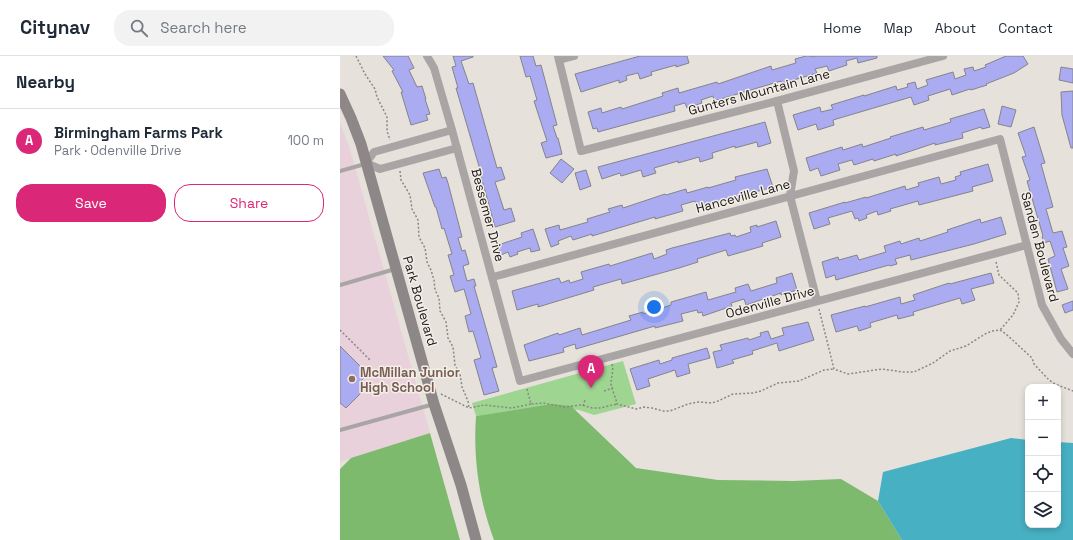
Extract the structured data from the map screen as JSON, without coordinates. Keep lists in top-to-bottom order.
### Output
{
  "streets": {
    "main road": ["Park Boulevard"],
    "street": [
      "Gunters Mountain Lane",
      "Hanceville Lane",
      "Bessemer Drive",
      "Sanden Boulevard",
      "Odenville Drive"
    ]
  },
  "crossings": [
    ["Hanceville Lane", "Bessemer Drive"],
    ["Hanceville Lane", "Sanden Boulevard"],
    ["Bessemer Drive", "Odenville Drive"],
    ["Sanden Boulevard", "Odenville Drive"]
  ],
  "places": ["McMillan Junior High School"],
  "page": {
    "header": "Citynav",
    "search": "Search here",
    "nav": [
      "Home",
      "Map",
      "About",
      "Contact"
    ],
    "heading": "Nearby",
    "list": [
      {
        "mark": "A",
        "name": "Birmingham Farms Park",
        "note": "Park · Odenville Drive",
        "value": "100 m"
      }
    ],
    "buttons": ["Save", "Share"],
    "pins": "A",
    "map_buttons": ["+", "−"]
  }
}
